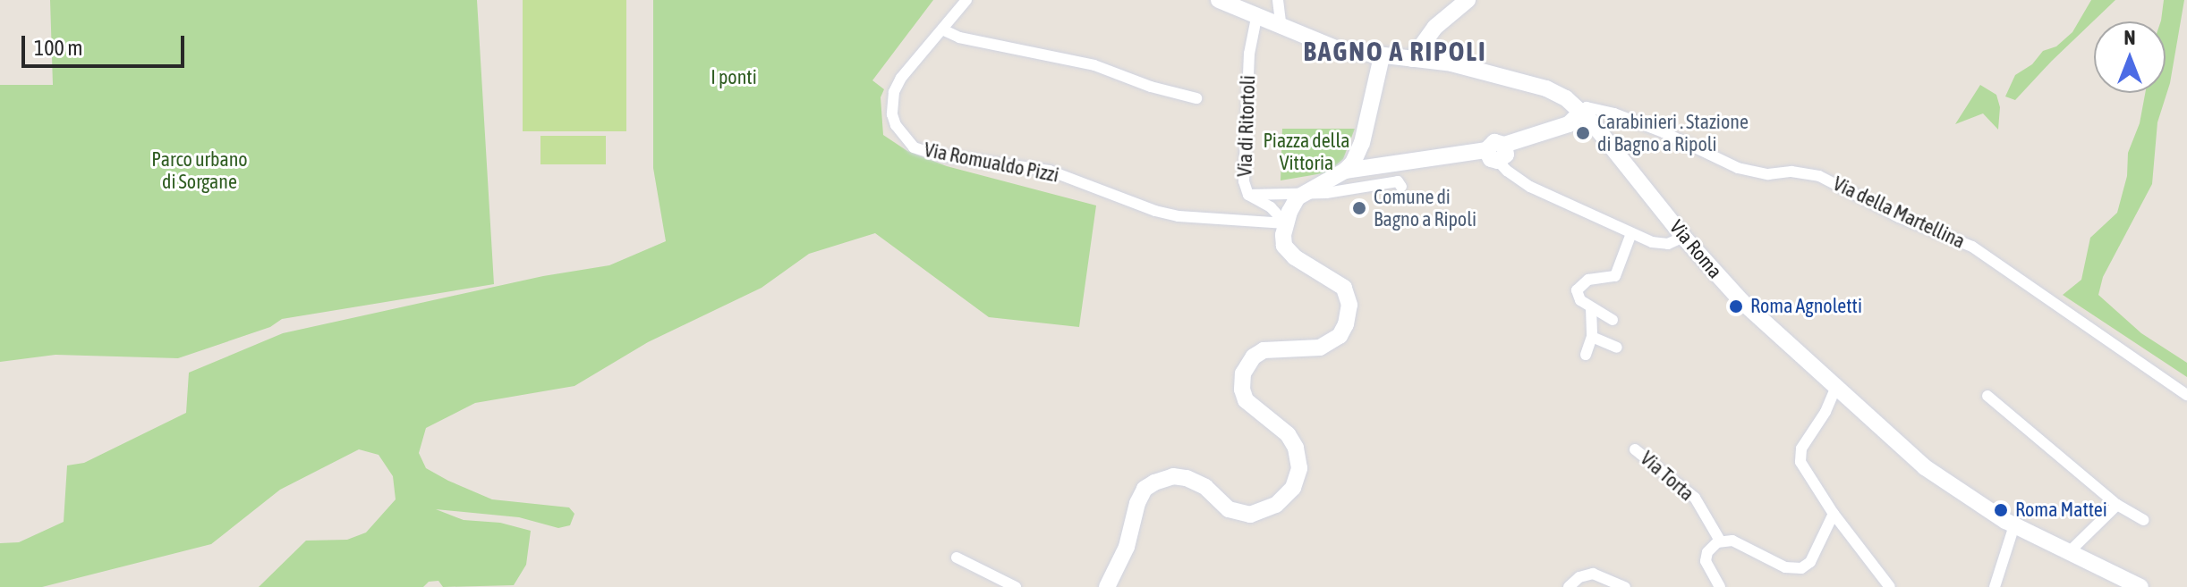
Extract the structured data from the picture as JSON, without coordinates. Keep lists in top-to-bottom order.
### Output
{
  "streets": {
    "street": [
      "Via di Ritortoli",
      "Via Romualdo Pizzi",
      "Via della Martellina",
      "Via Roma",
      "Via Torta"
    ]
  },
  "crossings": [
    ["Via di Ritortoli", "Via Romualdo Pizzi"],
    ["Via di Ritortoli", "Via Roma"],
    ["Via della Martellina", "Via Roma"]
  ],
  "districts": ["BAGNO A RIPOLI"],
  "parks": ["I ponti", "Piazza della Vittoria", "Parco urbano di Sorgane"],
  "places": [
    "Carabinieri . Stazione di Bagno a Ripoli",
    "Comune di Bagno a Ripoli",
    "Roma Agnoletti",
    "Roma Mattei"
  ],
  "scale_bar": "100 m",
  "north": "top"
}
